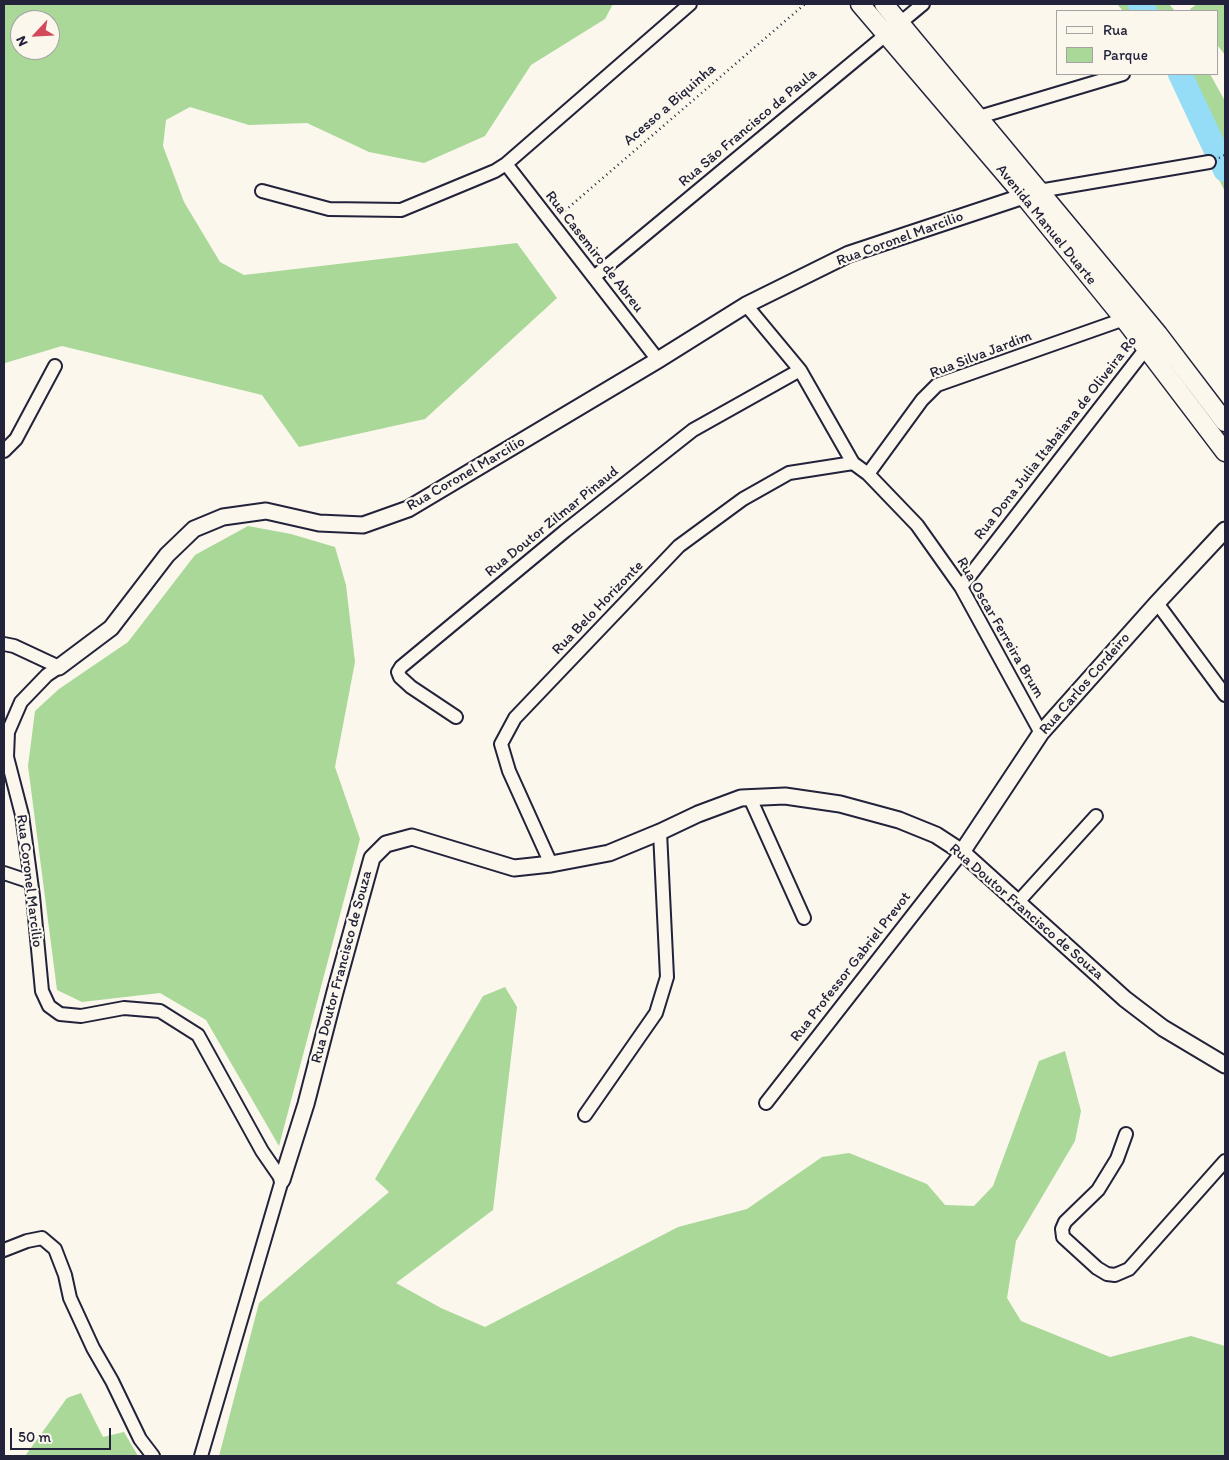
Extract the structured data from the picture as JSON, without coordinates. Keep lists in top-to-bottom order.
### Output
{
  "streets": {
    "main road": ["Avenida Manuel Duarte"],
    "street": [
      "Rua São Francisco de Paula",
      "Rua Coronel Marcilio",
      "Rua Casemiro de Abreu",
      "Rua Silva Jardim",
      "Rua Dona Julia Itabaiana de Oliveira Ro",
      "Rua Doutor Zilmar Pinaud",
      "Rua Belo Horizonte",
      "Rua Oscar Ferreira Brum",
      "Rua Carlos Cordeiro",
      "Rua Doutor Francisco de Souza",
      "Rua Professor Gabriel Prevot"
    ],
    "path": ["Acesso a Biquinha"]
  },
  "crossings": [
    ["Acesso a Biquinha", "Rua Casemiro de Abreu"],
    ["Rua São Francisco de Paula", "Avenida Manuel Duarte"],
    ["Rua São Francisco de Paula", "Rua Casemiro de Abreu"],
    ["Avenida Manuel Duarte", "Rua Coronel Marcilio"],
    ["Avenida Manuel Duarte", "Rua Silva Jardim"],
    ["Avenida Manuel Duarte", "Rua Dona Julia Itabaiana de Oliveira Ro"],
    ["Rua Coronel Marcilio", "Rua Casemiro de Abreu"],
    ["Rua Coronel Marcilio", "Rua Oscar Ferreira Brum"],
    ["Rua Coronel Marcilio", "Rua Doutor Francisco de Souza"],
    ["Rua Silva Jardim", "Rua Oscar Ferreira Brum"],
    ["Rua Dona Julia Itabaiana de Oliveira Ro", "Rua Oscar Ferreira Brum"],
    ["Rua Doutor Zilmar Pinaud", "Rua Oscar Ferreira Brum"],
    ["Rua Belo Horizonte", "Rua Oscar Ferreira Brum"],
    ["Rua Belo Horizonte", "Rua Doutor Francisco de Souza"],
    ["Rua Oscar Ferreira Brum", "Rua Carlos Cordeiro"],
    ["Rua Carlos Cordeiro", "Rua Doutor Francisco de Souza"],
    ["Rua Carlos Cordeiro", "Rua Professor Gabriel Prevot"],
    ["Rua Doutor Francisco de Souza", "Rua Professor Gabriel Prevot"]
  ],
  "legend": ["Rua", "Parque"],
  "scale_bar": "50 m",
  "north": "bottom left"
}
